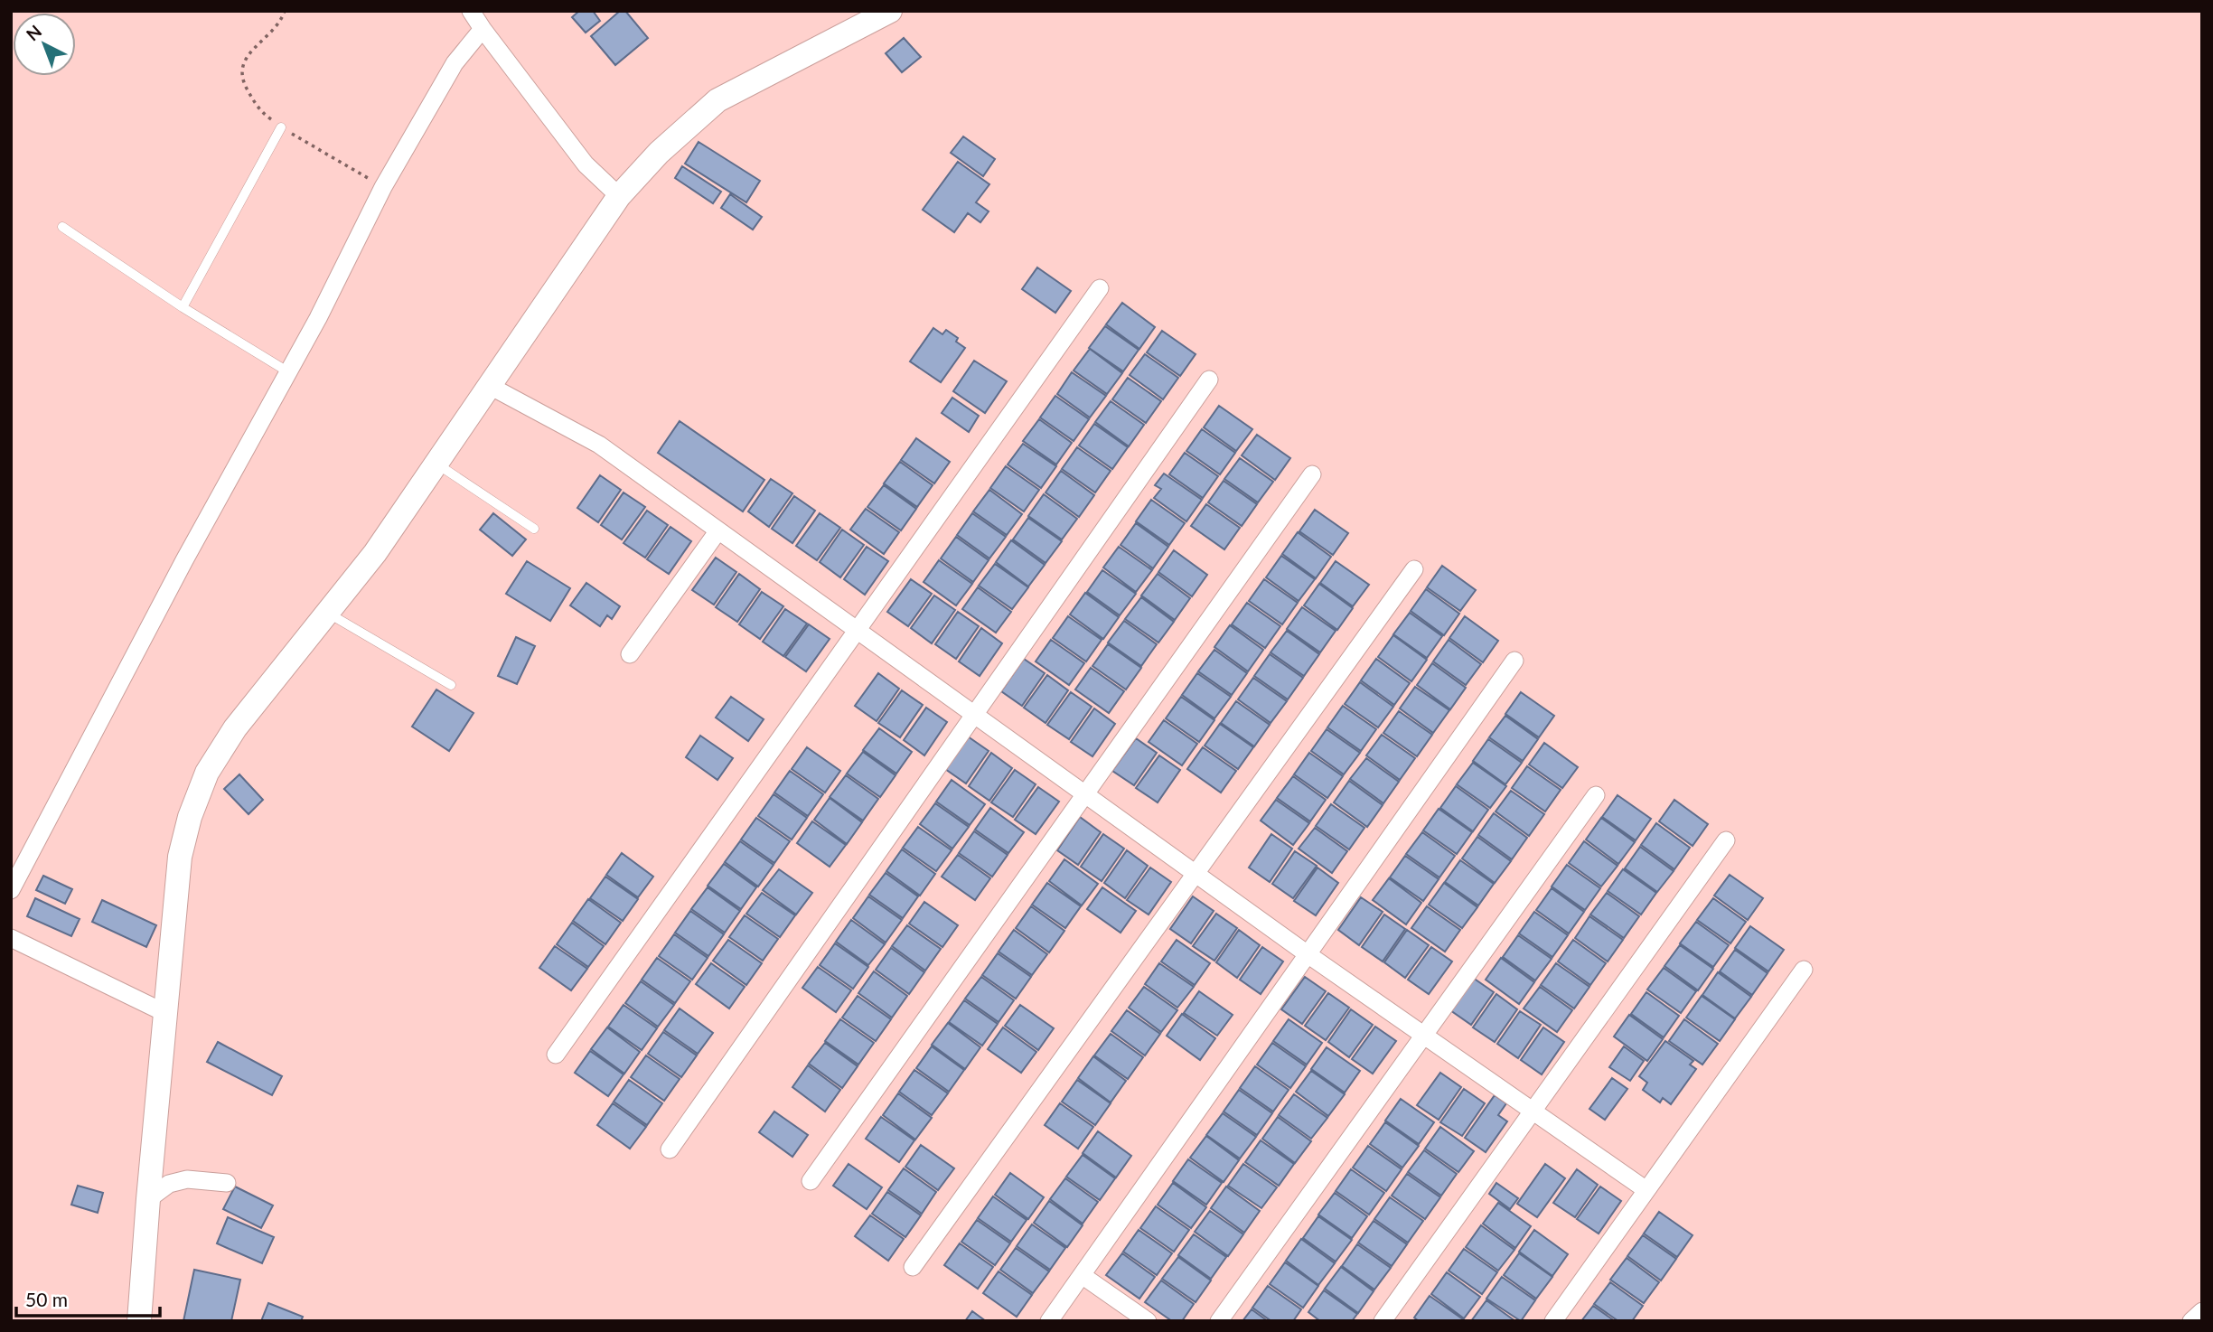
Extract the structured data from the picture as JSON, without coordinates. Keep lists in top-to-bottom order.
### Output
{
  "scale_bar": "50 m",
  "north": "top left"
}
